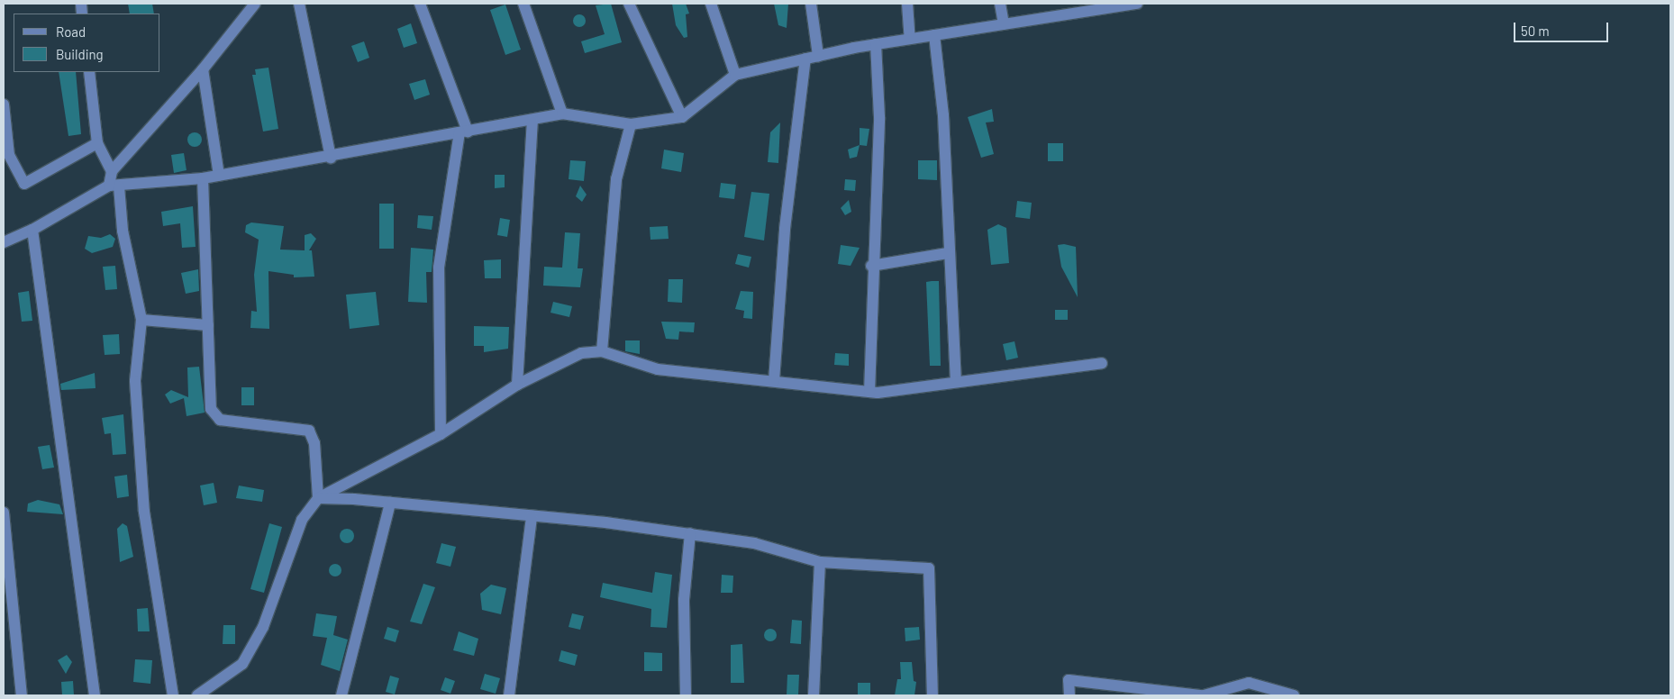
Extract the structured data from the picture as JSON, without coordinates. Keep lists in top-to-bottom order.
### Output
{
  "legend": ["Road", "Building"],
  "scale_bar": "50 m"
}
